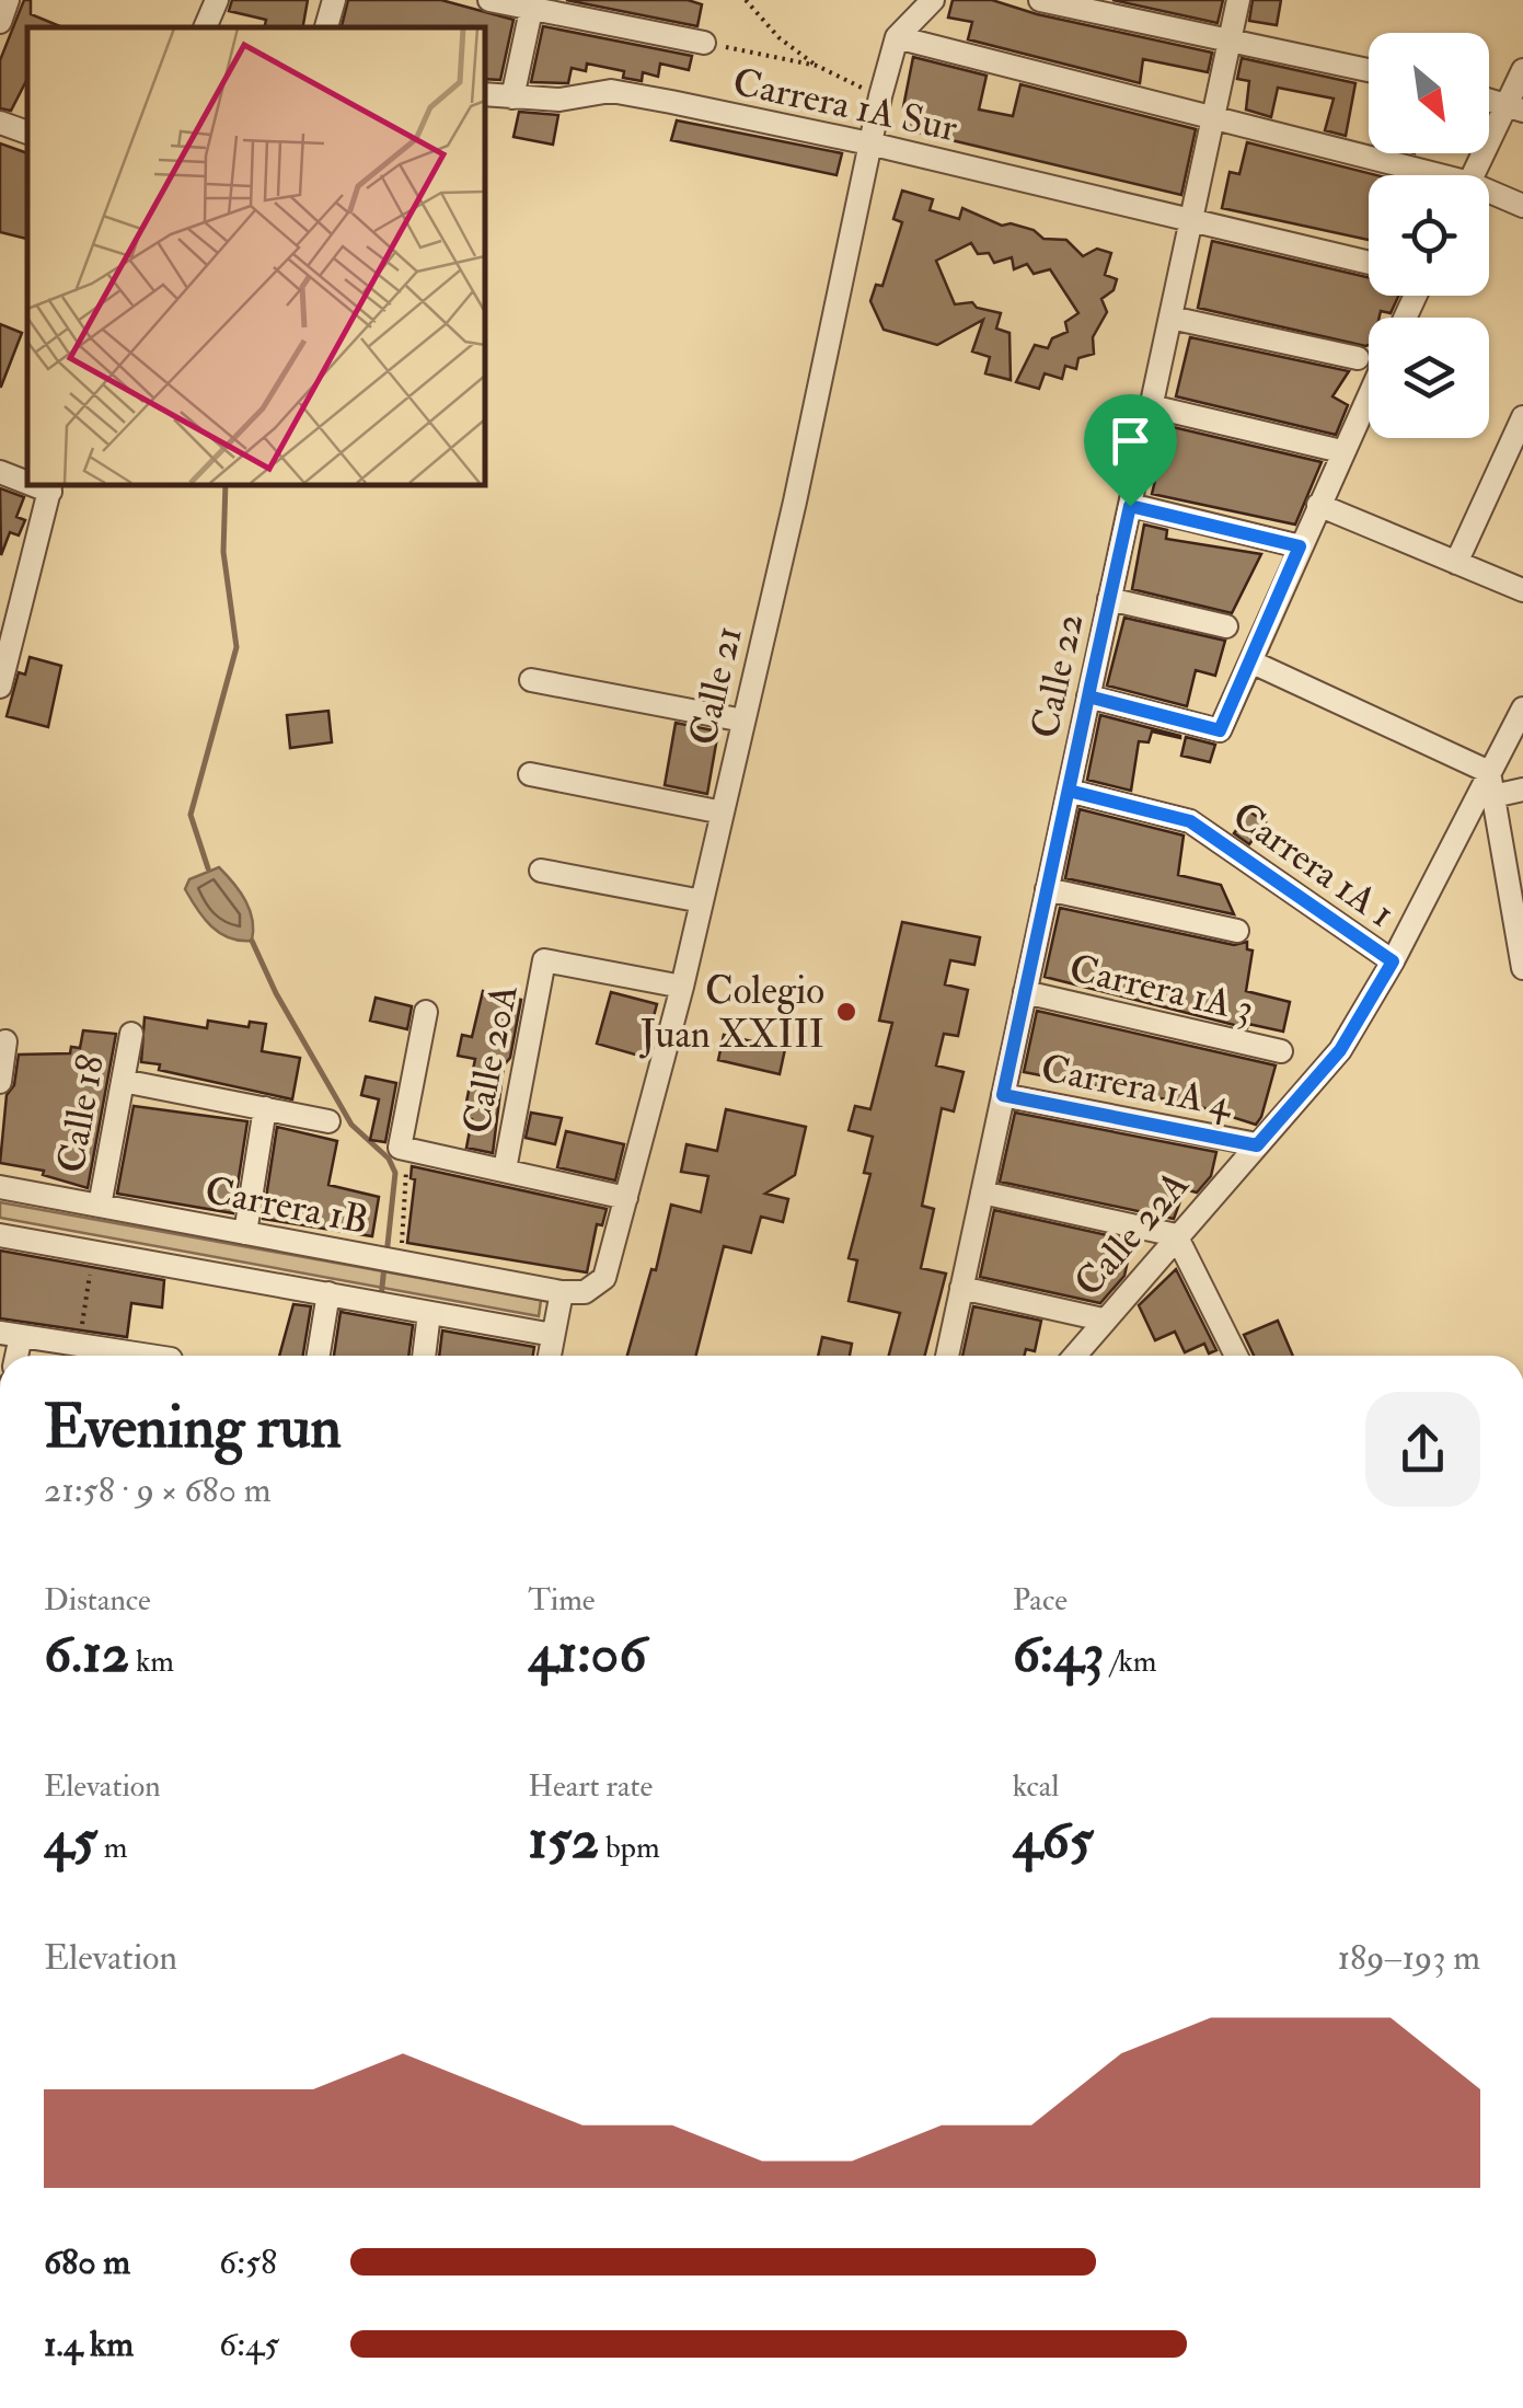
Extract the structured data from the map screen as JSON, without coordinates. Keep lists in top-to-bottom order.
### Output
{
  "streets": {
    "street": [
      "Carrera 1A Sur",
      "Calle 22",
      "Calle 21",
      "Carrera 1A 1",
      "Carrera 1A 3",
      "Calle 20A",
      "Carrera 1A 4",
      "Calle 18",
      "Carrera 1B",
      "Calle 22A"
    ]
  },
  "crossings": [
    ["Carrera 1A Sur", "Calle 22"],
    ["Carrera 1A Sur", "Calle 21"],
    ["Calle 22", "Carrera 1A 1"],
    ["Calle 22", "Carrera 1A 3"],
    ["Calle 22", "Carrera 1A 4"],
    ["Calle 21", "Calle 20A"],
    ["Calle 21", "Carrera 1B"],
    ["Carrera 1A 1", "Calle 22A"],
    ["Carrera 1A 4", "Calle 22A"],
    ["Calle 18", "Carrera 1B"]
  ],
  "places": ["Colegio Juan XXIII"],
  "north": "bottom right",
  "page": {
    "heading": ["Evening run", "21:58 · 9 × 680 m"],
    "stats": [
      ["Distance", "6.12 km"],
      ["Time", "41:06"],
      ["Pace", "6:43 /km"],
      ["Elevation", "45 m"],
      ["Heart rate", "152 bpm"],
      ["kcal", "465"]
    ],
    "chart": ["Elevation", "189–193 m"],
    "list": [
      {
        "name": "680 m",
        "note": "6:58"
      },
      {
        "name": "1.4 km",
        "note": "6:45"
      }
    ]
  }
}
